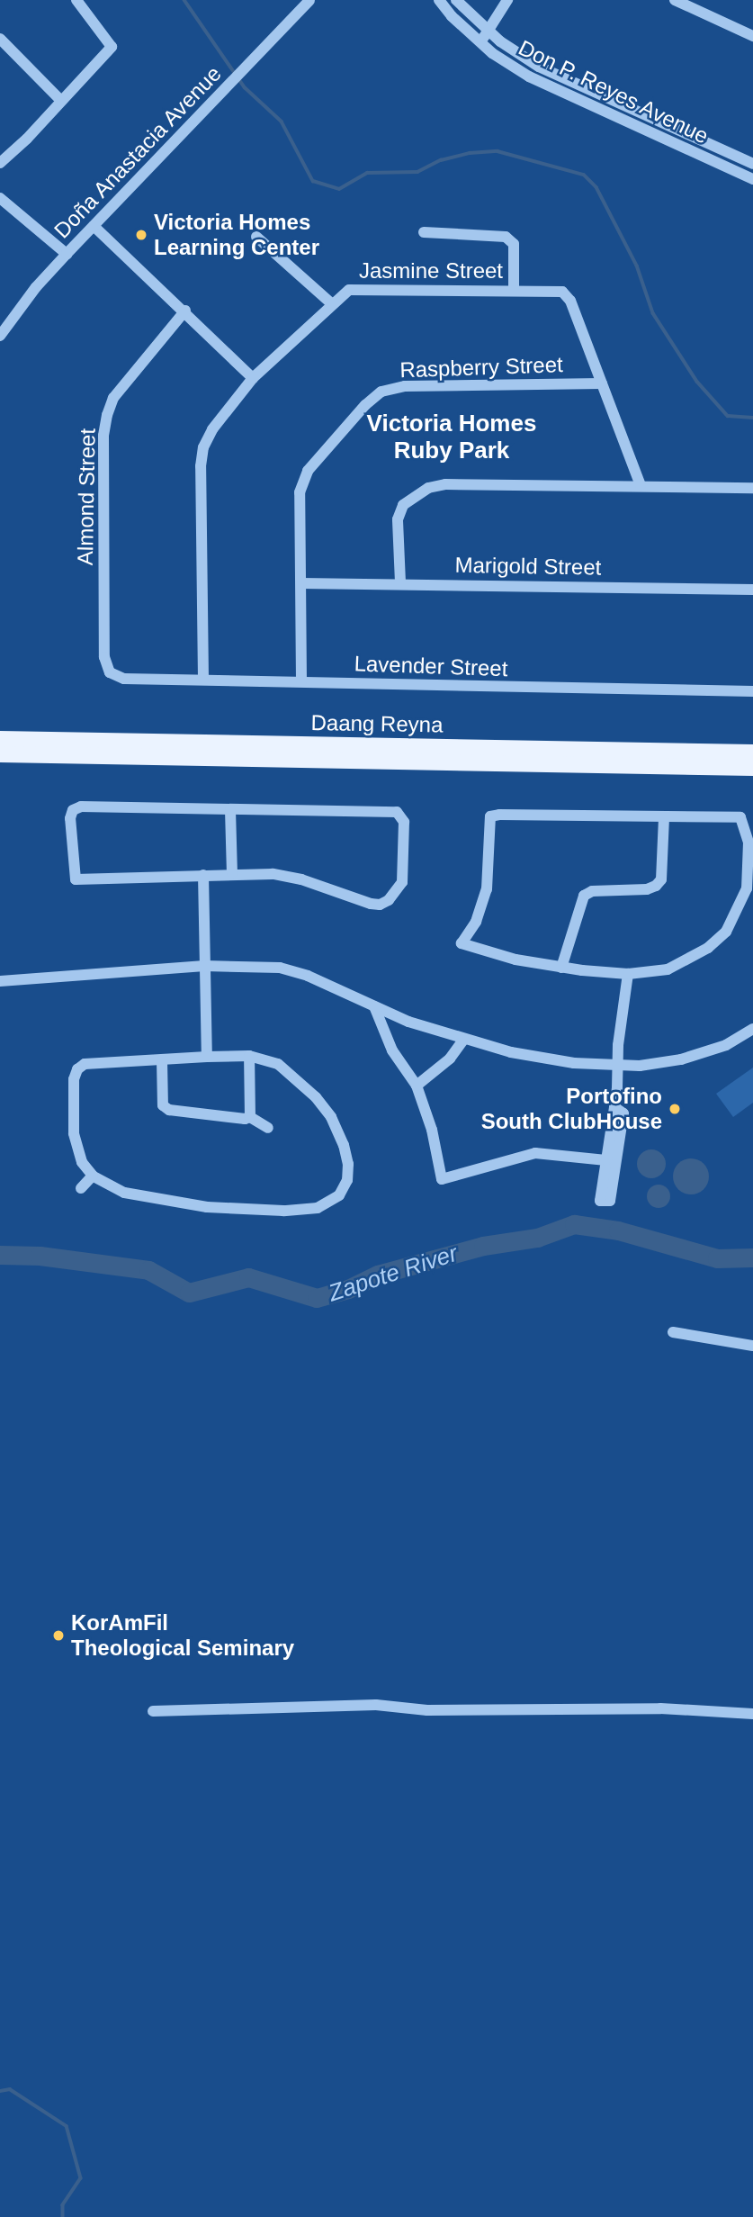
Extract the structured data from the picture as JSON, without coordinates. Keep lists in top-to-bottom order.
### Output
{
  "streets": {
    "main road": ["Daang Reyna"],
    "street": [
      "Don P. Reyes Avenue",
      "Doña Anastacia Avenue",
      "Jasmine Street",
      "Raspberry Street",
      "Almond Street",
      "Marigold Street",
      "Lavender Street"
    ]
  },
  "crossings": [
    ["Jasmine Street", "Raspberry Street"],
    ["Jasmine Street", "Lavender Street"],
    ["Raspberry Street", "Marigold Street"],
    ["Raspberry Street", "Lavender Street"],
    ["Almond Street", "Lavender Street"]
  ],
  "districts": ["Victoria Homes Ruby Park"],
  "water": ["Zapote River"],
  "places": ["Victoria Homes Learning Center", "Portofino South ClubHouse", "KorAmFil Theological Seminary"]
}
